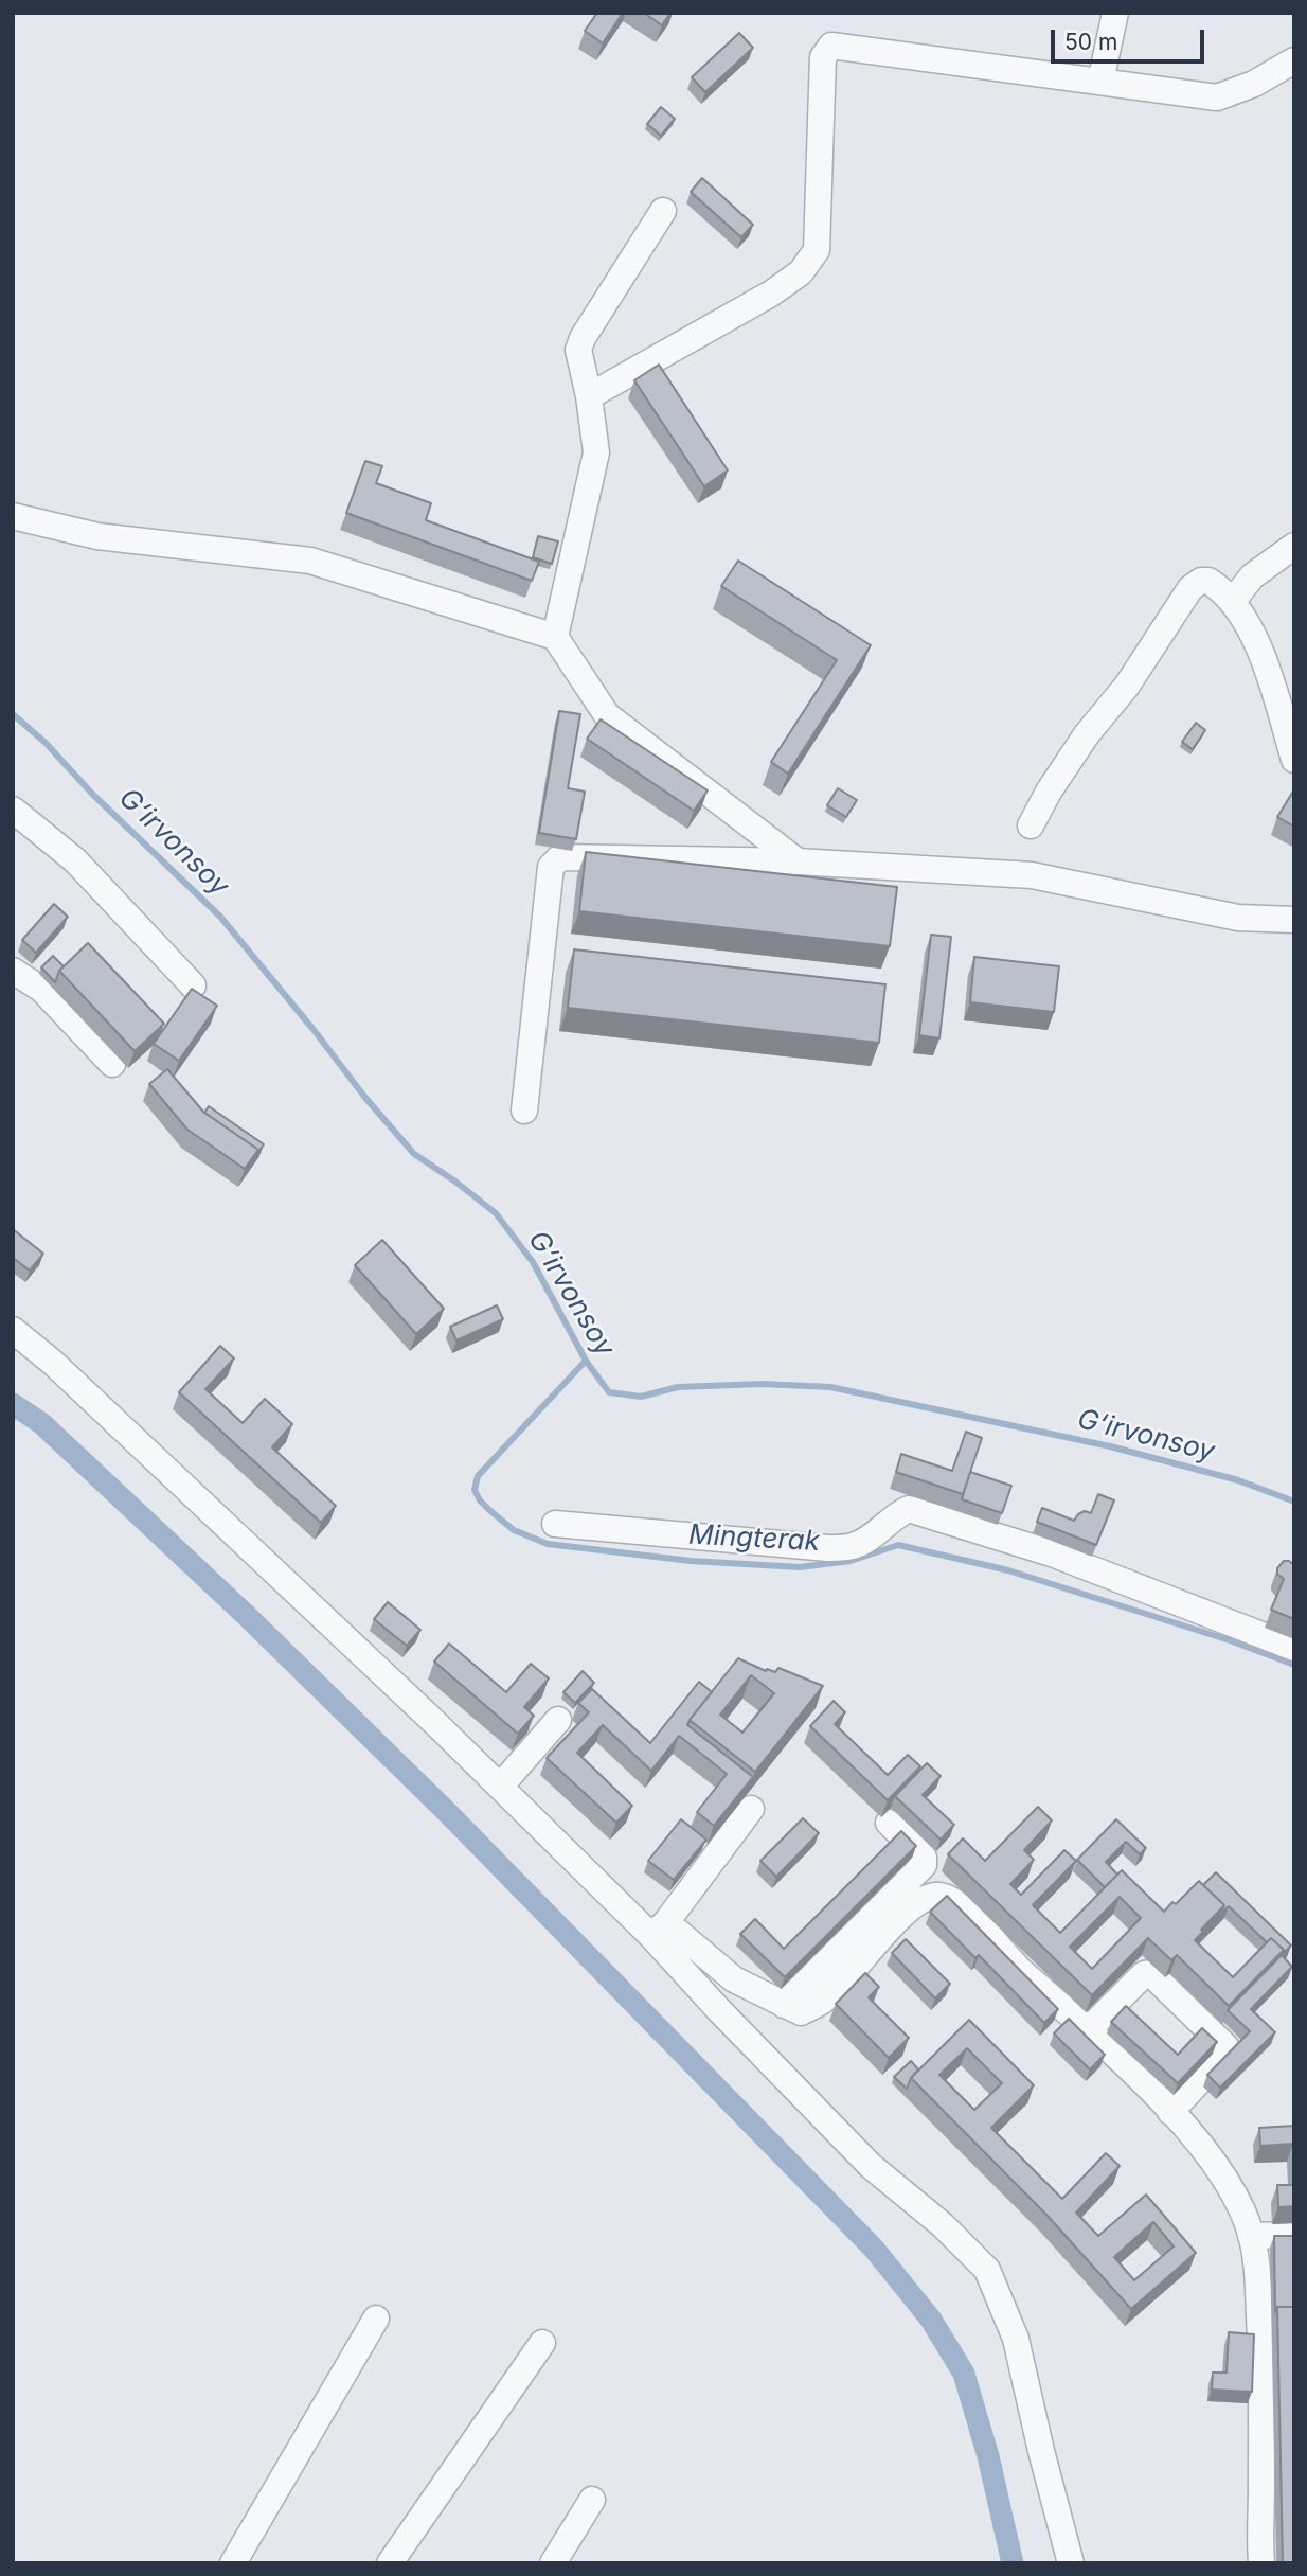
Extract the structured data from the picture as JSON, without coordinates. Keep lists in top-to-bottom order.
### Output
{
  "water": ["G‘irvonsoy", "Mingterak"],
  "scale_bar": "50 m"
}
